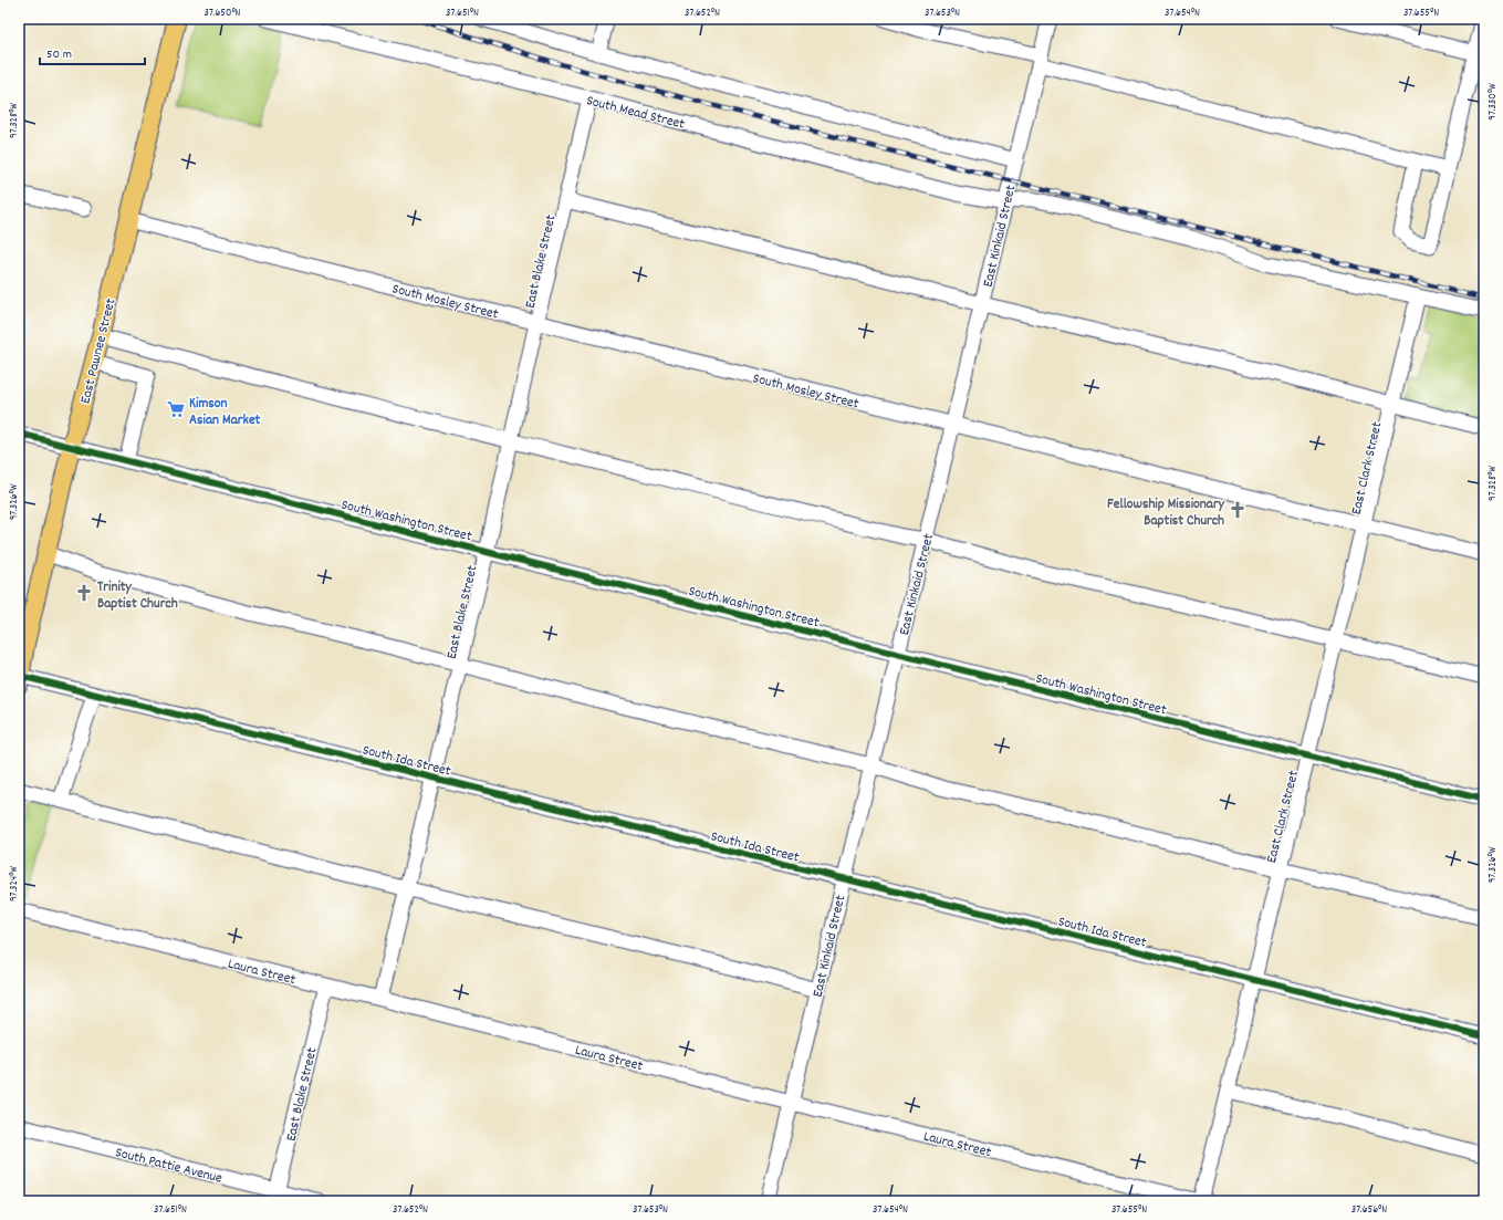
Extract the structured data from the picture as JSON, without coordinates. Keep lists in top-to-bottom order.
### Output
{
  "streets": {
    "main road": ["East Pawnee Street"],
    "street": [
      "South Mead Street",
      "East Kinkaid Street",
      "East Blake Street",
      "South Mosley Street",
      "East Clark Street",
      "South Washington Street",
      "South Ida Street",
      "Laura Street",
      "South Pattie Avenue"
    ]
  },
  "crossings": [
    ["South Mead Street", "East Kinkaid Street"],
    ["South Mead Street", "East Blake Street"],
    ["South Mead Street", "East Clark Street"],
    ["East Kinkaid Street", "South Mosley Street"],
    ["East Kinkaid Street", "South Washington Street"],
    ["East Kinkaid Street", "South Ida Street"],
    ["East Kinkaid Street", "Laura Street"],
    ["East Blake Street", "South Mosley Street"],
    ["East Blake Street", "South Washington Street"],
    ["East Blake Street", "South Ida Street"],
    ["East Blake Street", "Laura Street"],
    ["East Blake Street", "South Pattie Avenue"],
    ["South Mosley Street", "East Pawnee Street"],
    ["South Mosley Street", "East Clark Street"],
    ["East Pawnee Street", "South Washington Street"],
    ["East Pawnee Street", "South Ida Street"],
    ["East Clark Street", "South Washington Street"],
    ["East Clark Street", "South Ida Street"],
    ["East Clark Street", "Laura Street"]
  ],
  "places": {
    "supermarket": ["Kimson Asian Market"],
    "church": ["Fellowship Missionary Baptist Church", "Trinity Baptist Church"]
  },
  "scale_bar": "50 m",
  "coordinates": [
    "37.650°N",
    "37.651°N",
    "37.652°N",
    "37.653°N",
    "37.654°N",
    "37.655°N",
    "97.330°W",
    "97.328°W",
    "97.326°W",
    "97.324°W",
    "37.656°N"
  ]
}
